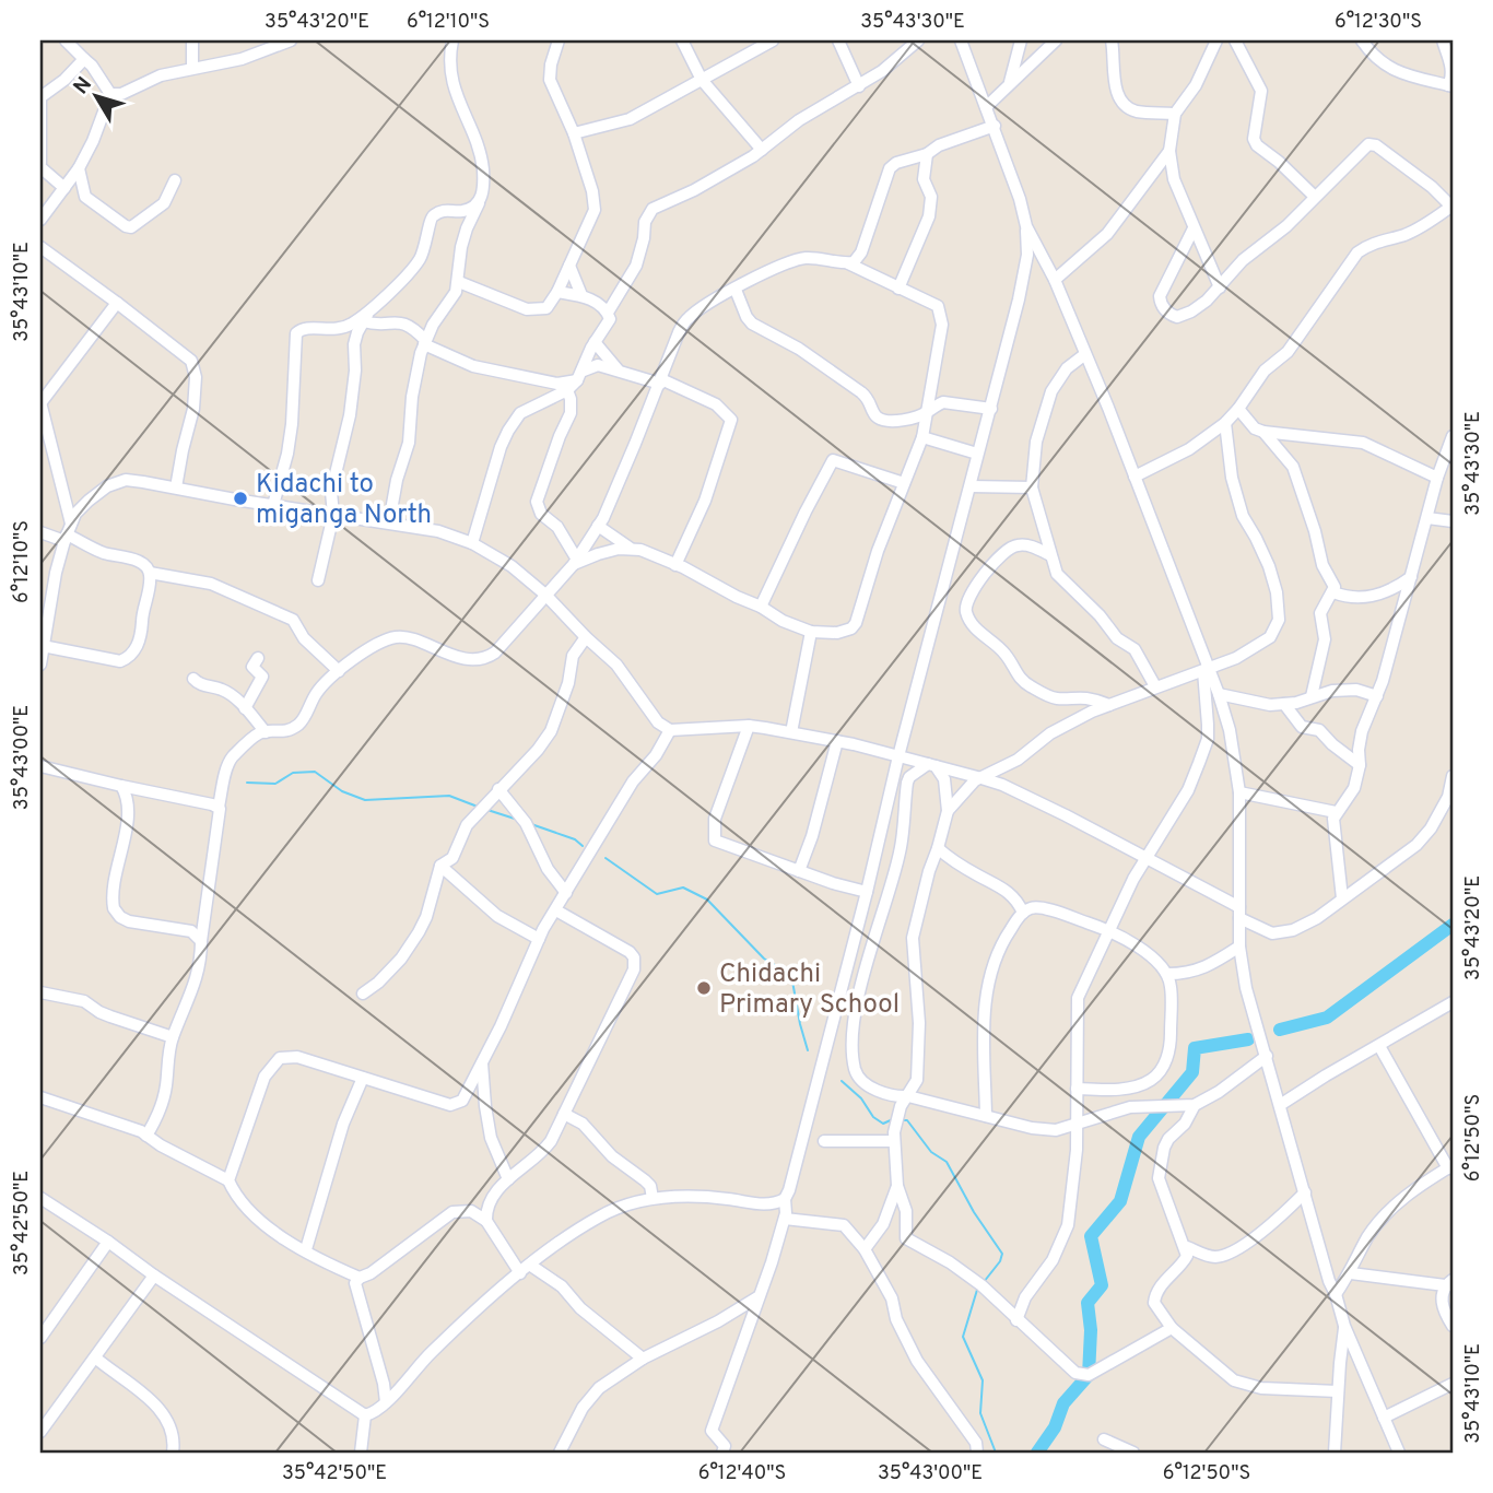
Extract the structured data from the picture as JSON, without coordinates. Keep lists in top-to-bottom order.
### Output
{
  "places": ["Kidachi to miganga North", "Chidachi Primary School"],
  "north": "top left",
  "coordinates": [
    "35°43'20\"E",
    "6°12'10\"S",
    "35°43'30\"E",
    "6°12'30\"S",
    "35°43'10\"E",
    "35°43'00\"E",
    "6°12'50\"S",
    "35°42'50\"E",
    "6°12'40\"S"
  ]
}
